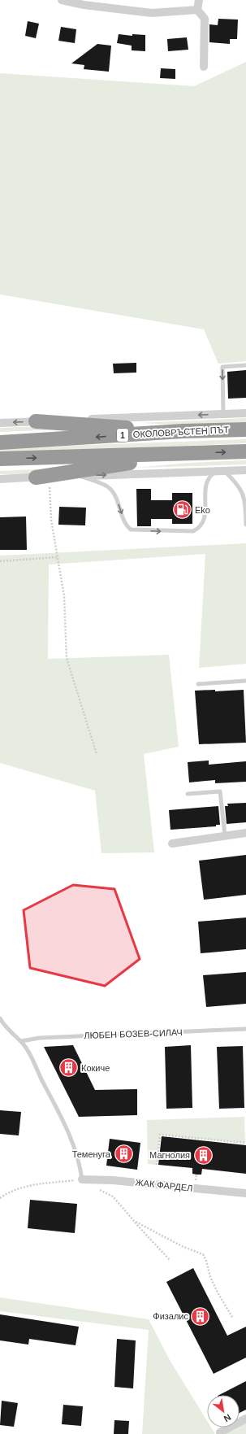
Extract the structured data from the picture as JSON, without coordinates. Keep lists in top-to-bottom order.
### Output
{
  "streets": {
    "highway": ["ОКОЛОВРЪСТЕН ПЪТ", "1"],
    "street": ["ЖАК ФАРДЕЛ"],
    "lane": ["ЛЮБЕН БОЗЕВ-СИЛАЧ"]
  },
  "places": {
    "fuel station": ["Eko"],
    "building": [
      "Кокиче",
      "Теменуга",
      "Магнолия",
      "Физалис"
    ]
  },
  "north": "bottom right"
}
